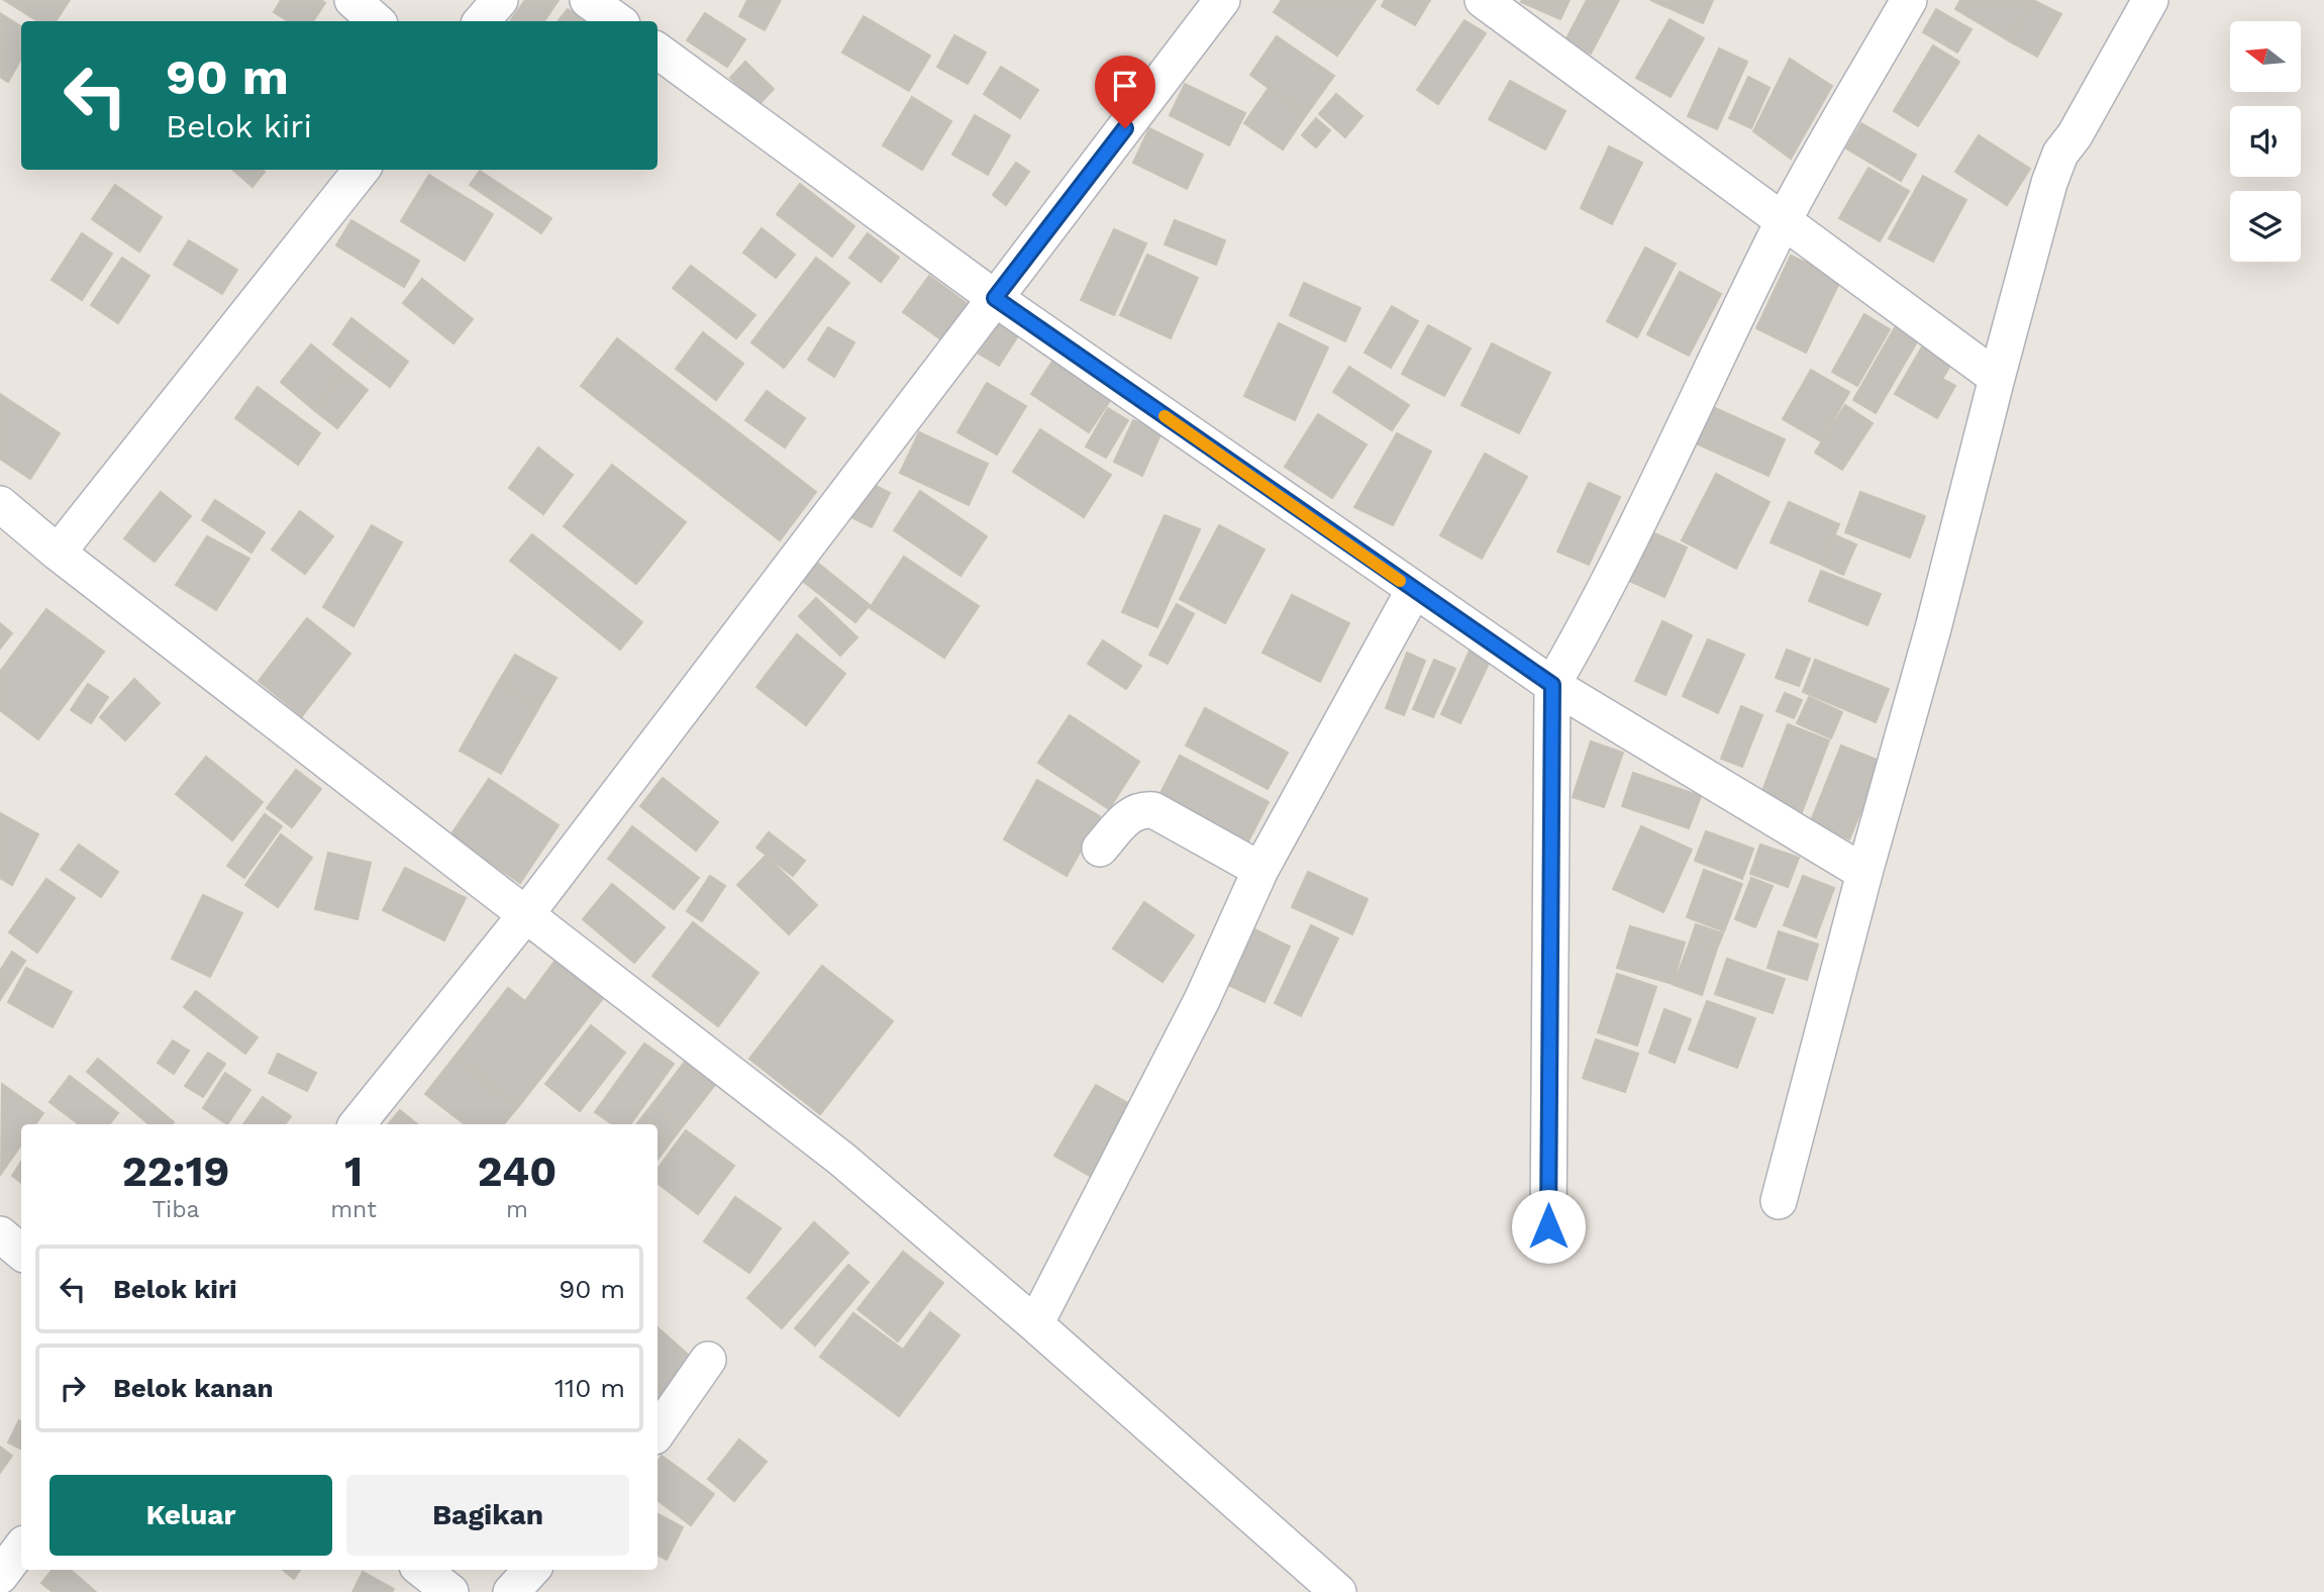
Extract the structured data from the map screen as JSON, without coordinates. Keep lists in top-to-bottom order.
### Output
{
  "north": "left",
  "page": {
    "turn": ["90 m", "Belok kiri"],
    "eta": [
      "22:19",
      "Tiba",
      "1",
      "mnt",
      "240",
      "m"
    ],
    "list": [
      {
        "name": "Belok kiri",
        "value": "90 m"
      },
      {
        "name": "Belok kanan",
        "value": "110 m"
      }
    ],
    "buttons": ["Keluar", "Bagikan"]
  }
}
